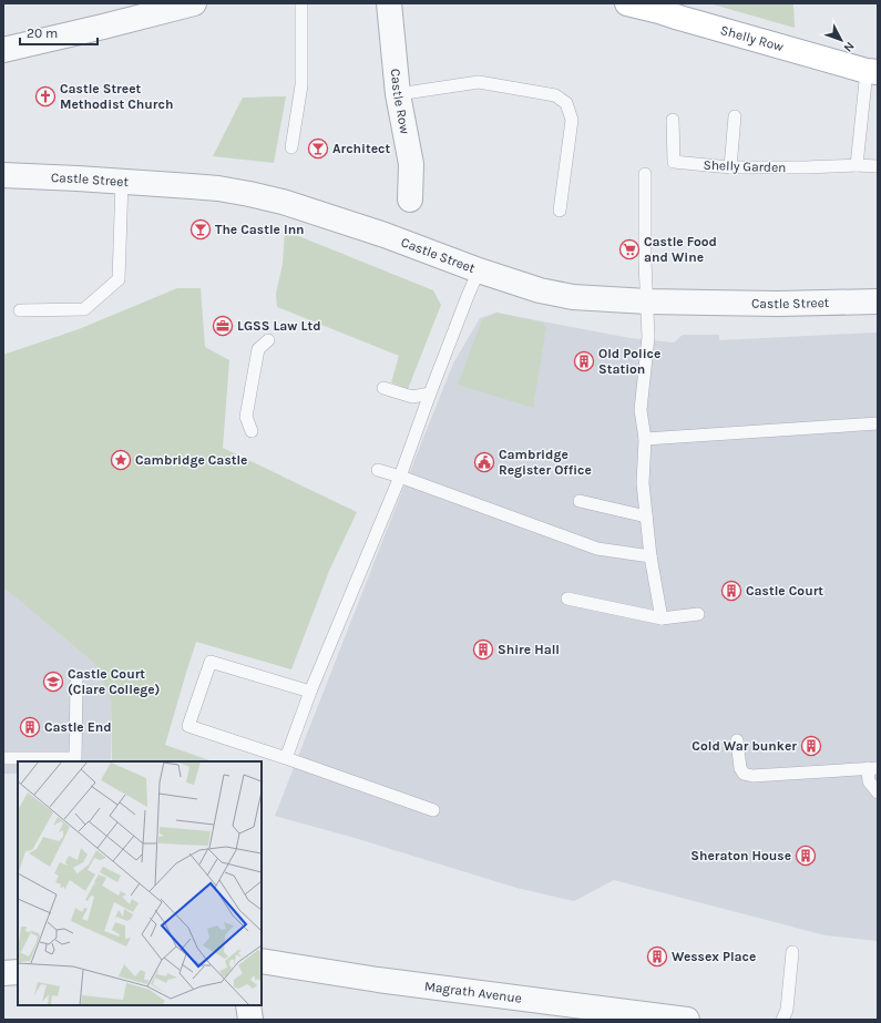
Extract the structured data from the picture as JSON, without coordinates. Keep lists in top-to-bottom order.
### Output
{
  "streets": {
    "main road": ["Shelly Row"],
    "street": ["Castle Row", "Castle Street", "Magrath Avenue"],
    "lane": ["Shelly Garden"]
  },
  "places": {
    "church": ["Castle Street Methodist Church"],
    "bar": ["Architect", "The Castle Inn"],
    "supermarket": ["Castle Food and Wine"],
    "office": ["LGSS Law Ltd"],
    "building": [
      "Old Police Station",
      "Castle Court",
      "Shire Hall",
      "Castle End",
      "Cold War bunker",
      "Sheraton House",
      "Wessex Place"
    ],
    "place": ["Cambridge Castle"],
    "public building": ["Cambridge Register Office"],
    "school or university": ["Castle Court (Clare College)"]
  },
  "scale_bar": "20 m",
  "north": "bottom right"
}
